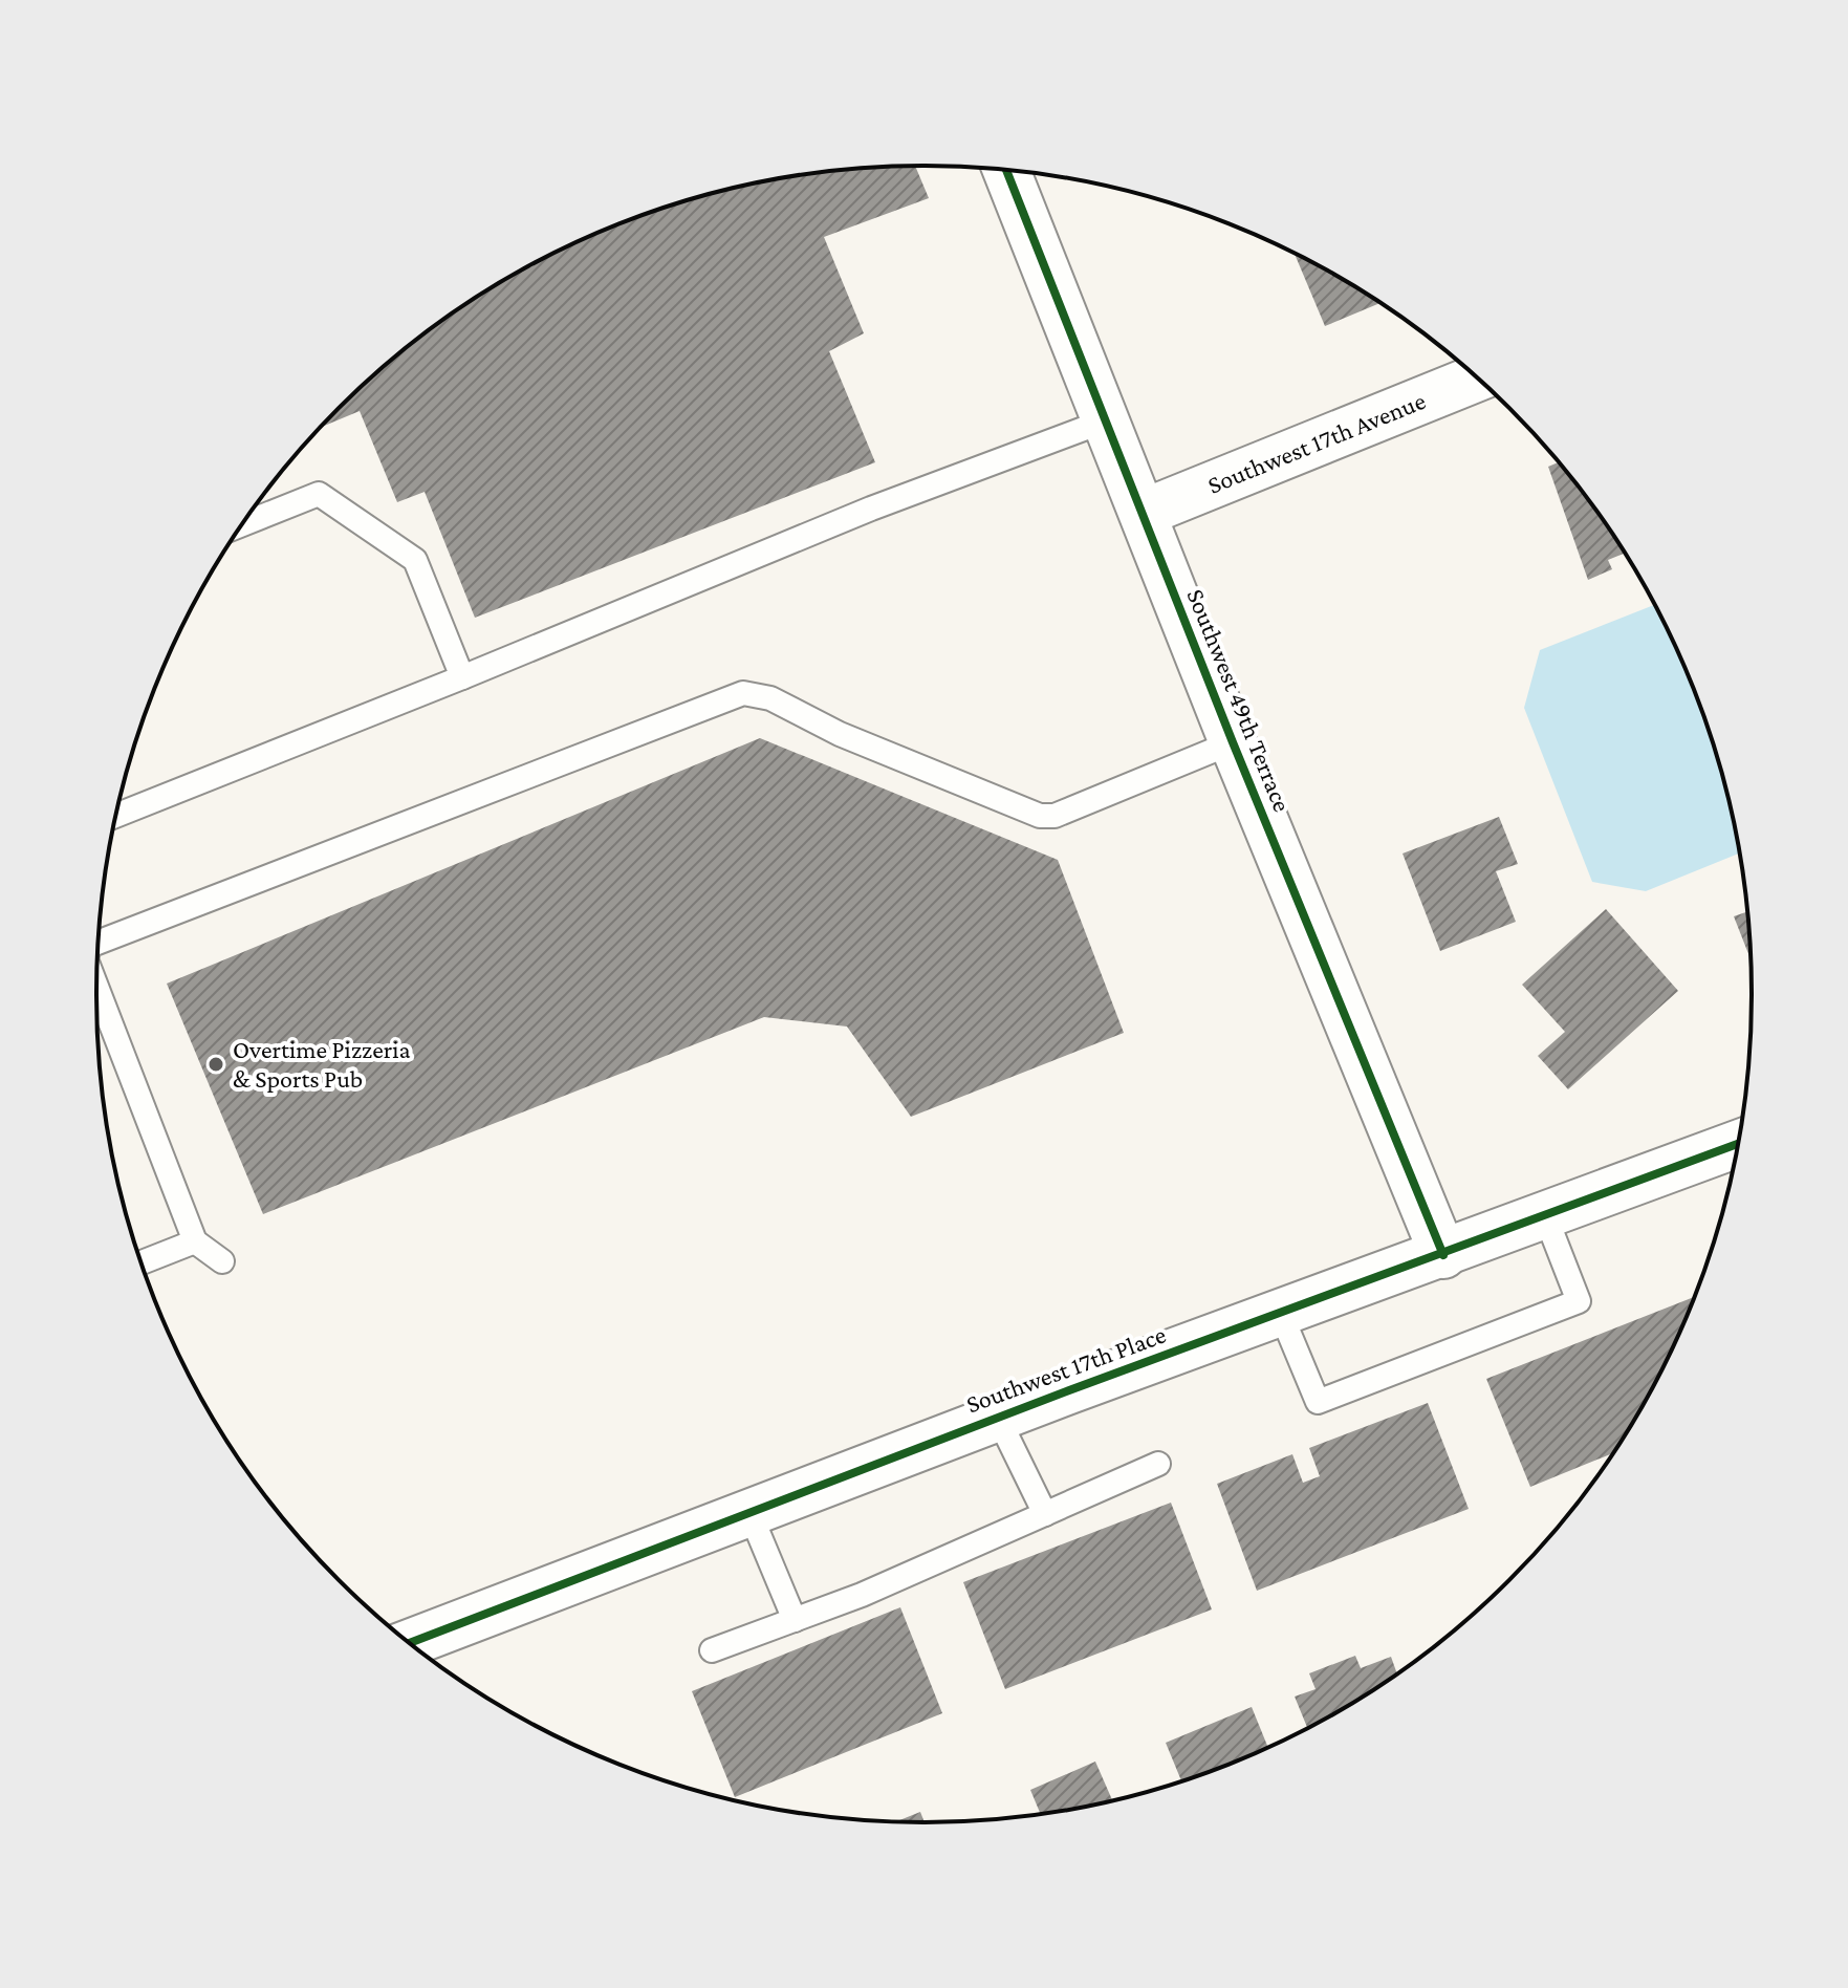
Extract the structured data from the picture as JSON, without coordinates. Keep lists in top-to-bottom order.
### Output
{
  "streets": {
    "street": ["Southwest 17th Avenue", "Southwest 49th Terrace", "Southwest 17th Place"]
  },
  "crossings": [
    ["Southwest 17th Avenue", "Southwest 49th Terrace"],
    ["Southwest 49th Terrace", "Southwest 17th Place"]
  ],
  "places": ["Overtime Pizzeria & Sports Pub"]
}
